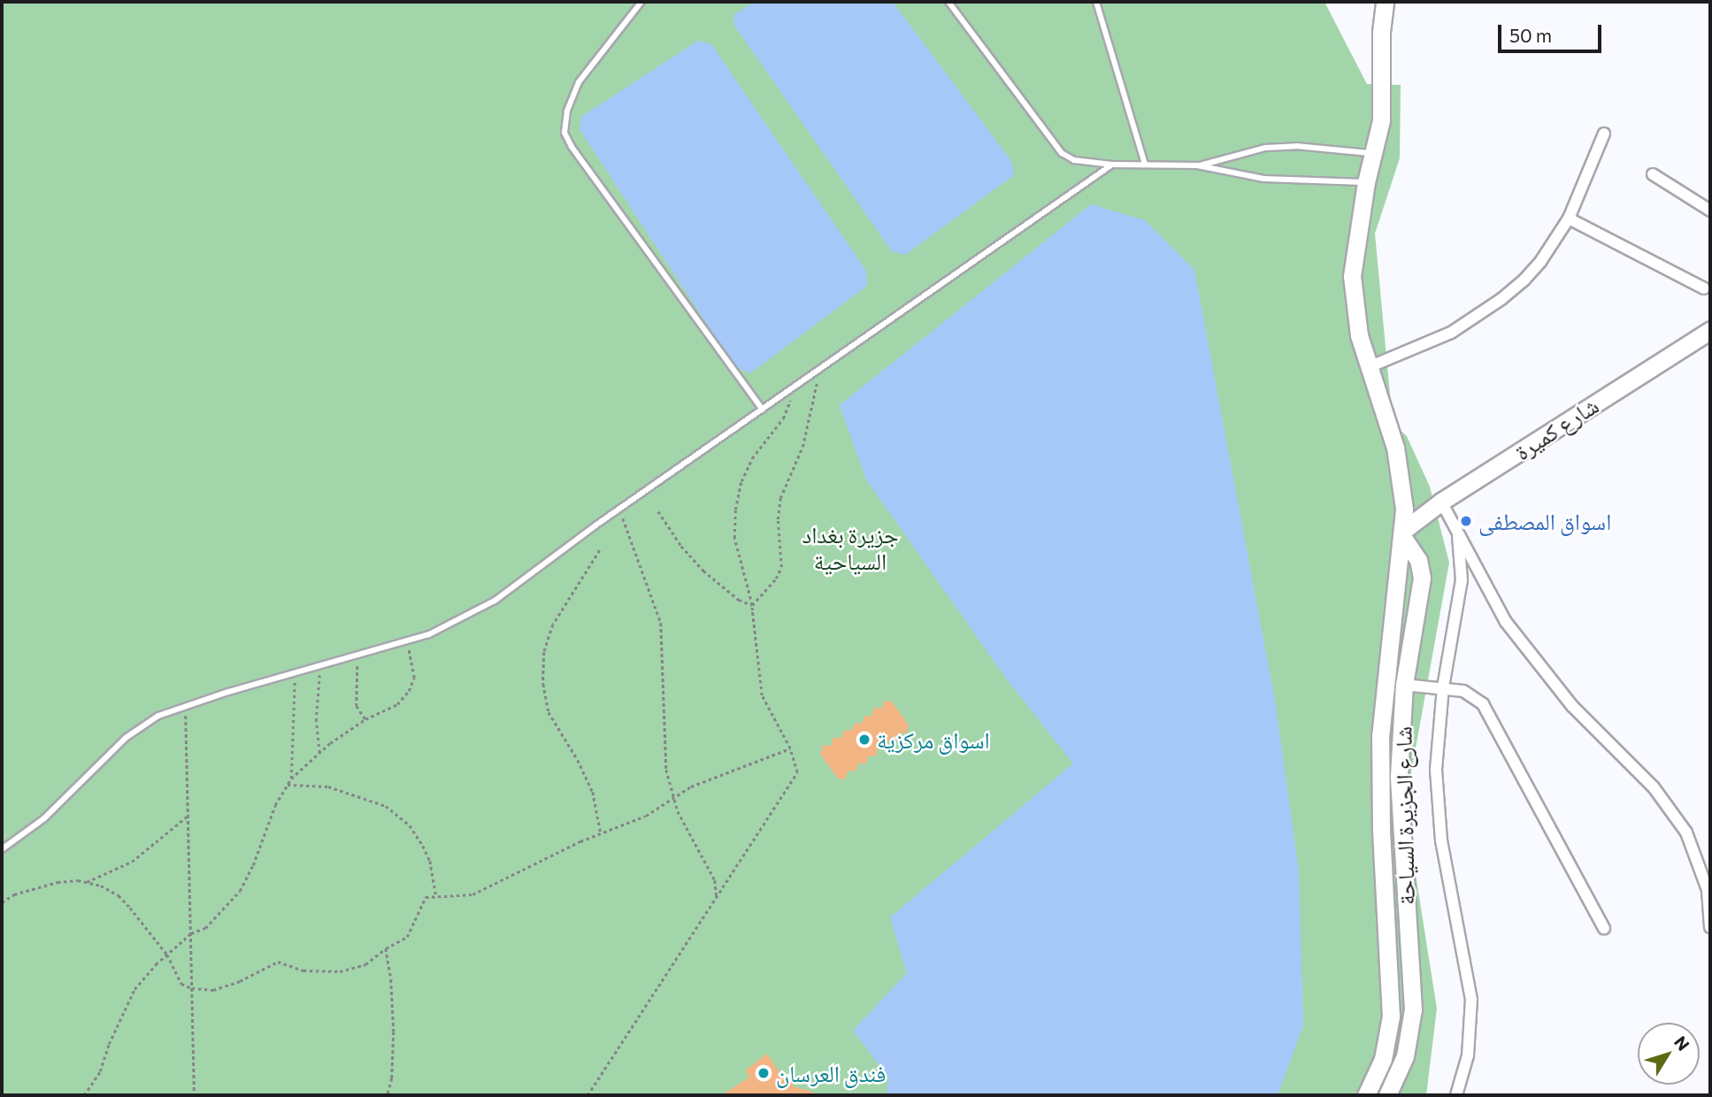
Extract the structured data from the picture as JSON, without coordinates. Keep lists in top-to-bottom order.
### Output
{
  "streets": {
    "main road": ["شارع كميرة", "شارع الجزيرة السياحة"]
  },
  "crossings": [
    ["شارع كميرة", "شارع الجزيرة السياحة"]
  ],
  "parks": ["جزيرة بغداد السياحية"],
  "places": ["اسواق المصطفى", "اسواق مركزية", "فندق العرسان"],
  "scale_bar": "50 m",
  "north": "top right"
}
